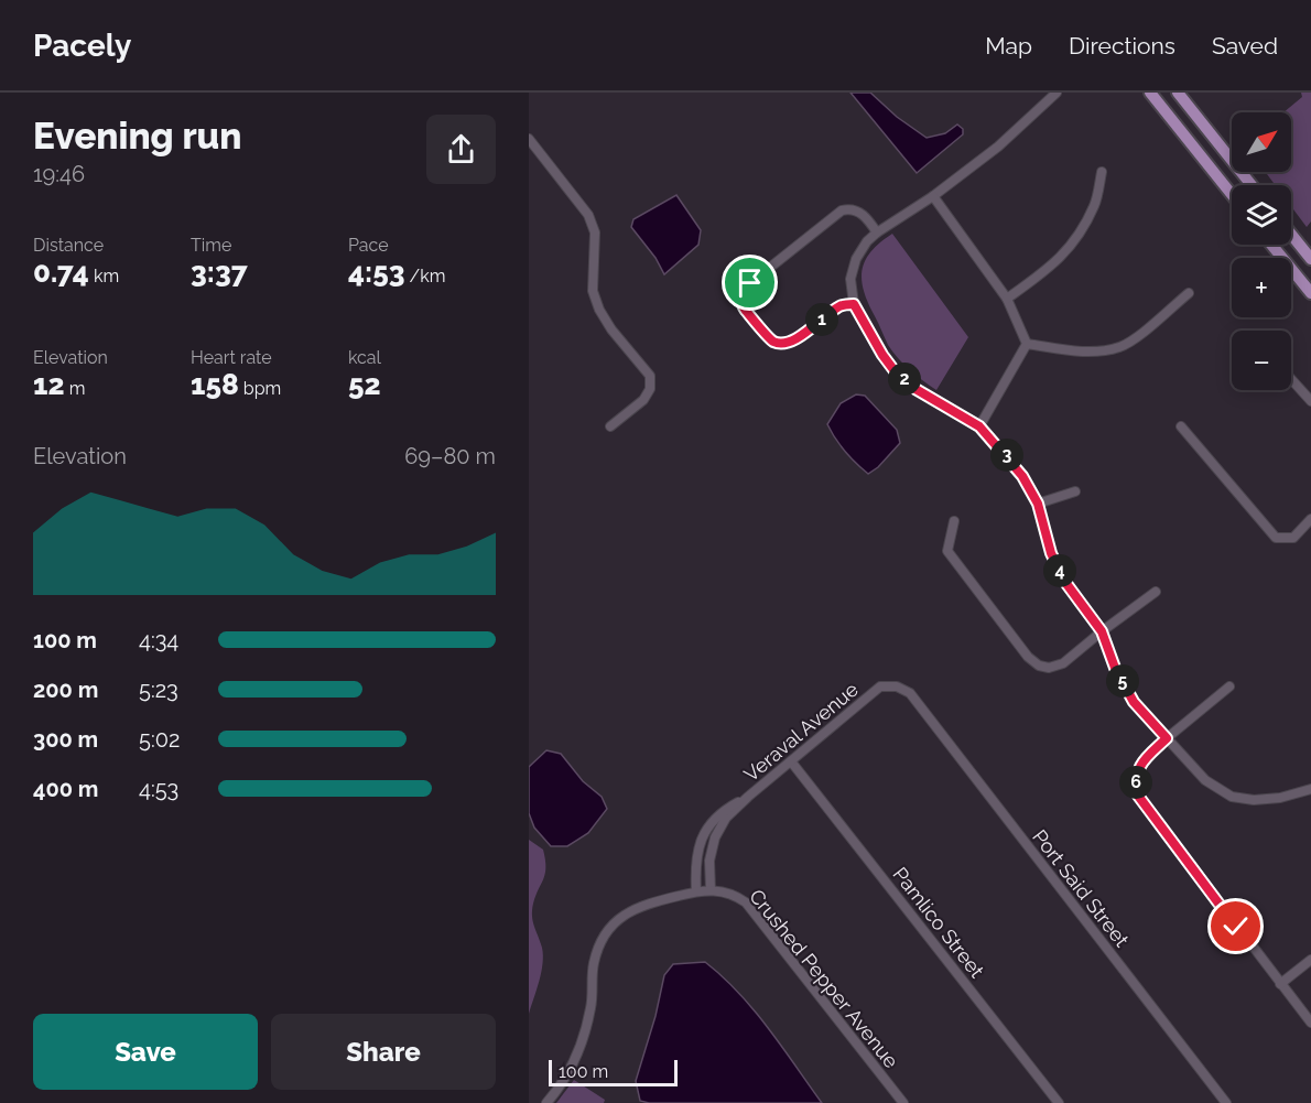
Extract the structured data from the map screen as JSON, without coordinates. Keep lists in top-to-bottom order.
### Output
{
  "streets": {
    "street": [
      "Veraval Avenue",
      "Port Said Street",
      "Pamlico Street",
      "Crushed Pepper Avenue"
    ]
  },
  "crossings": [
    ["Veraval Avenue", "Port Said Street"],
    ["Veraval Avenue", "Pamlico Street"],
    ["Veraval Avenue", "Crushed Pepper Avenue"]
  ],
  "scale_bar": "100 m",
  "north": "top right",
  "page": {
    "header": "Pacely",
    "nav": ["Map", "Directions", "Saved"],
    "heading": ["Evening run", "19:46"],
    "map_buttons": ["+", "−"],
    "stats": [
      ["Distance", "0.74 km"],
      ["Time", "3:37"],
      ["Pace", "4:53 /km"],
      ["Elevation", "12 m"],
      ["Heart rate", "158 bpm"],
      ["kcal", "52"]
    ],
    "pins": [
      "1",
      "2",
      "3",
      "4",
      "5",
      "6"
    ],
    "chart": ["Elevation", "69–80 m"],
    "list": [
      {
        "name": "100 m",
        "note": "4:34"
      },
      {
        "name": "200 m",
        "note": "5:23"
      },
      {
        "name": "300 m",
        "note": "5:02"
      },
      {
        "name": "400 m",
        "note": "4:53"
      }
    ],
    "buttons": ["Save", "Share"],
    "scale": "100 m"
  }
}
